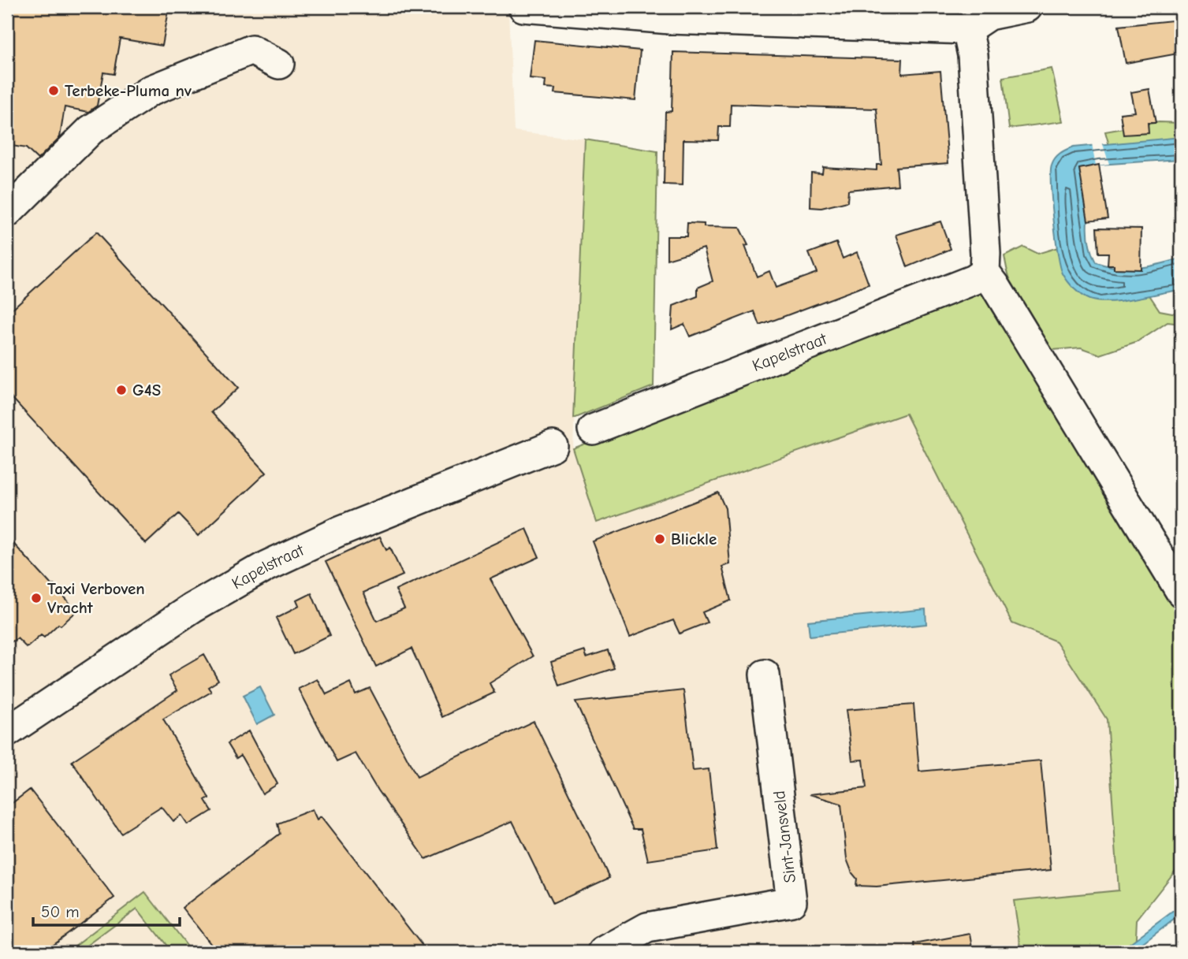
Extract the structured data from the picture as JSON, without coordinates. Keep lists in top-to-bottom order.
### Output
{
  "streets": {
    "street": ["Kapelstraat", "Sint-Jansveld"]
  },
  "places": [
    "Terbeke-Pluma nv",
    "G4S",
    "Blickle",
    "Taxi Verboven Vracht"
  ],
  "scale_bar": "50 m"
}
